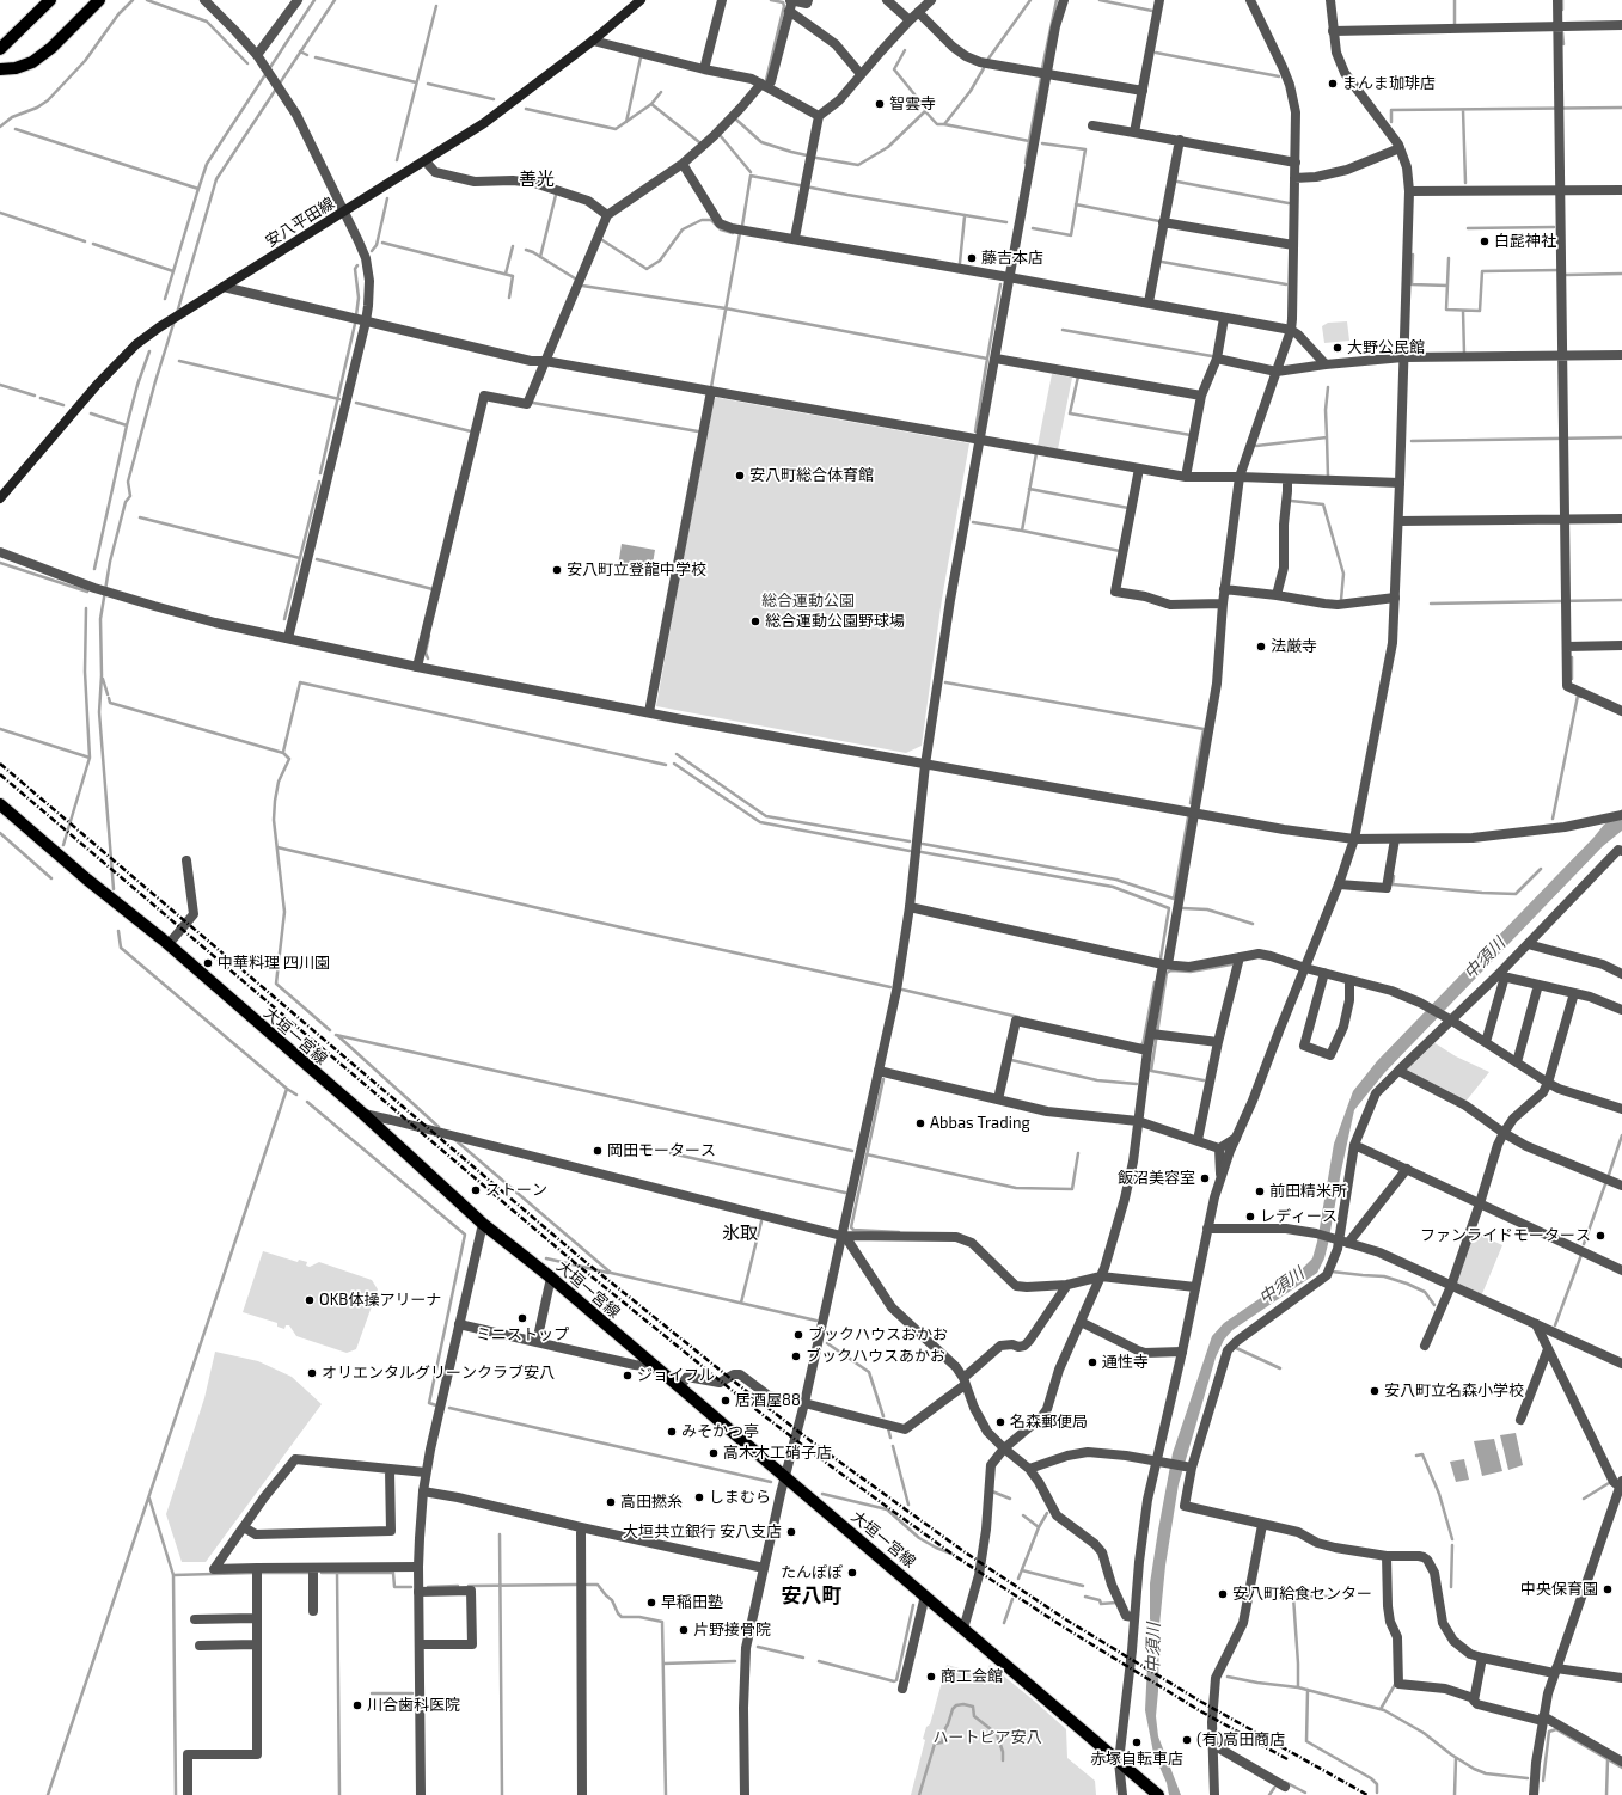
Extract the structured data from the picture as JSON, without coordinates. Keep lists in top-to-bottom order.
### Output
{
  "streets": {
    "main road": ["安八平田線", "大垣一宮線"]
  },
  "districts": ["善光", "氷取", "安八町"],
  "water": ["中須川"],
  "parks": ["総合運動公園", "ハートピア安八"],
  "places": [
    "まんま珈琲店",
    "智雲寺",
    "白髭神社",
    "藤吉本店",
    "大野公民館",
    "安八町総合体育館",
    "安八町立登龍中学校",
    "総合運動公園野球場",
    "法厳寺",
    "中華料理 四川園",
    "Abbas Trading",
    "岡田モータース",
    "飯沼美容室",
    "ストーン",
    "前田精米所",
    "レディース",
    "ファンライドモータース",
    "OKB体操アリーナ",
    "ミニストップ",
    "ブックハウスおかお",
    "ブックハウスあかお",
    "通性寺",
    "オリエンタルグリーンクラブ安八",
    "ジョイフル",
    "安八町立名森小学校",
    "居酒屋88",
    "名森郵便局",
    "みそかつ亭",
    "高木木工硝子店",
    "しまむら",
    "高田撚糸",
    "大垣共立銀行 安八支店",
    "たんぽぽ",
    "中央保育園",
    "安八町給食センター",
    "早稲田塾",
    "片野接骨院",
    "商工会館",
    "川合歯科医院",
    "(有)高田商店",
    "赤塚自転車店"
  ]
}
